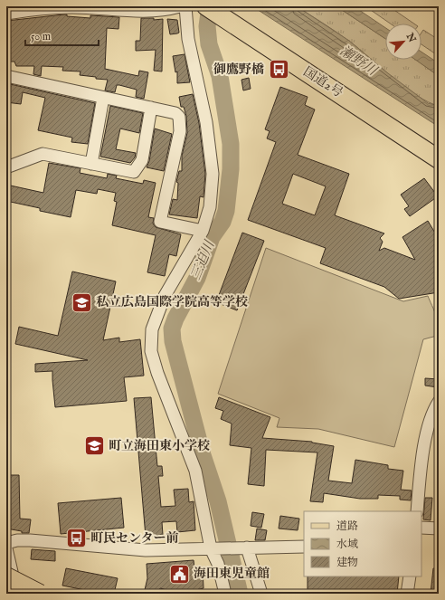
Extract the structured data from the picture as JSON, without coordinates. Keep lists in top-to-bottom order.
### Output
{
  "streets": {
    "highway": ["国道2号"]
  },
  "water": ["瀬野川", "三迫川"],
  "places": {
    "bus stop": ["御鷹野橋", "町民センター前"],
    "school or university": ["私立広島国際学院高等学校", "町立海田東小学校"],
    "public building": ["海田東児童館"]
  },
  "legend": ["道路", "水域", "建物"],
  "scale_bar": "50 m",
  "north": "top right"
}
